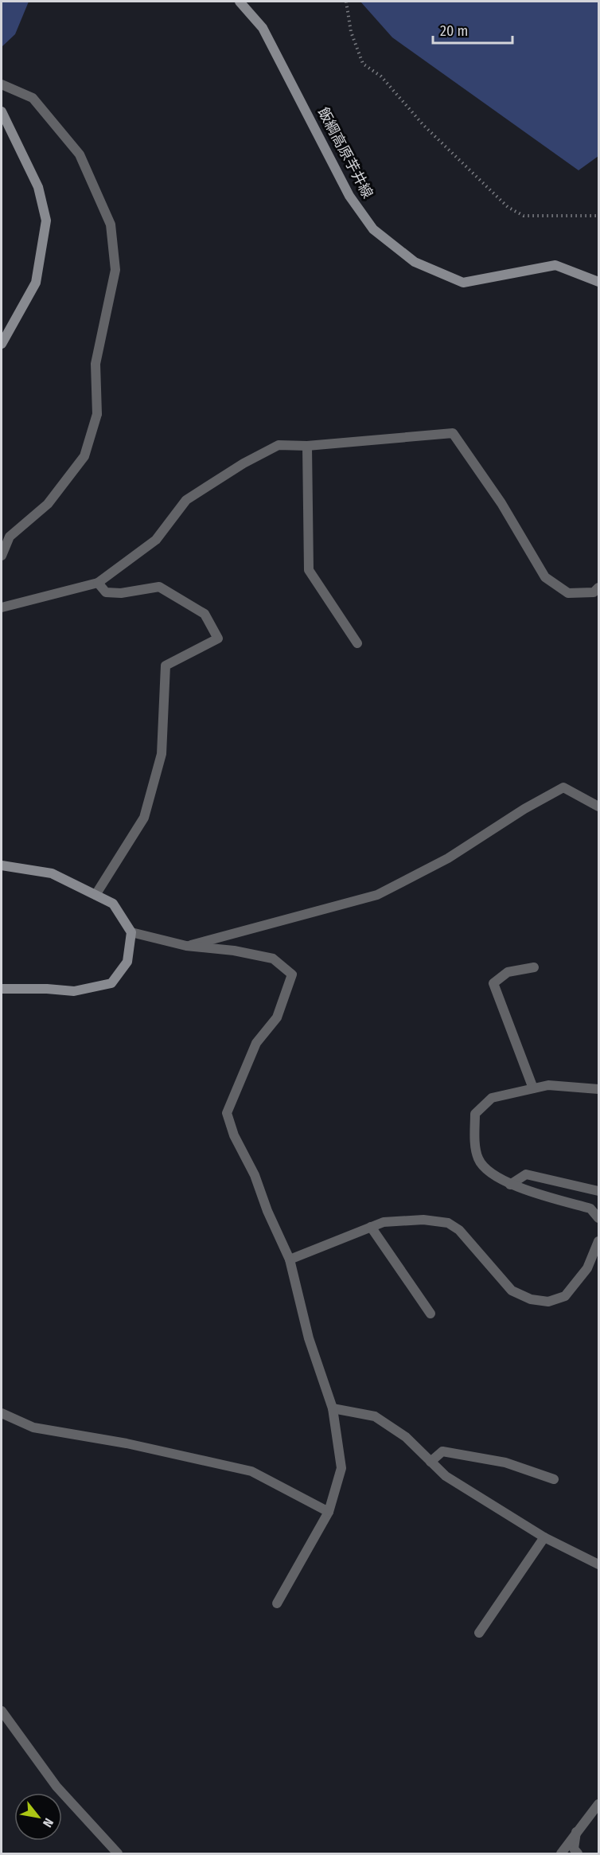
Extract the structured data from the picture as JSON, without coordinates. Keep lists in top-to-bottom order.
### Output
{
  "streets": {
    "main road": ["飯綱高原芋井線"]
  },
  "scale_bar": "20 m",
  "north": "bottom right"
}
